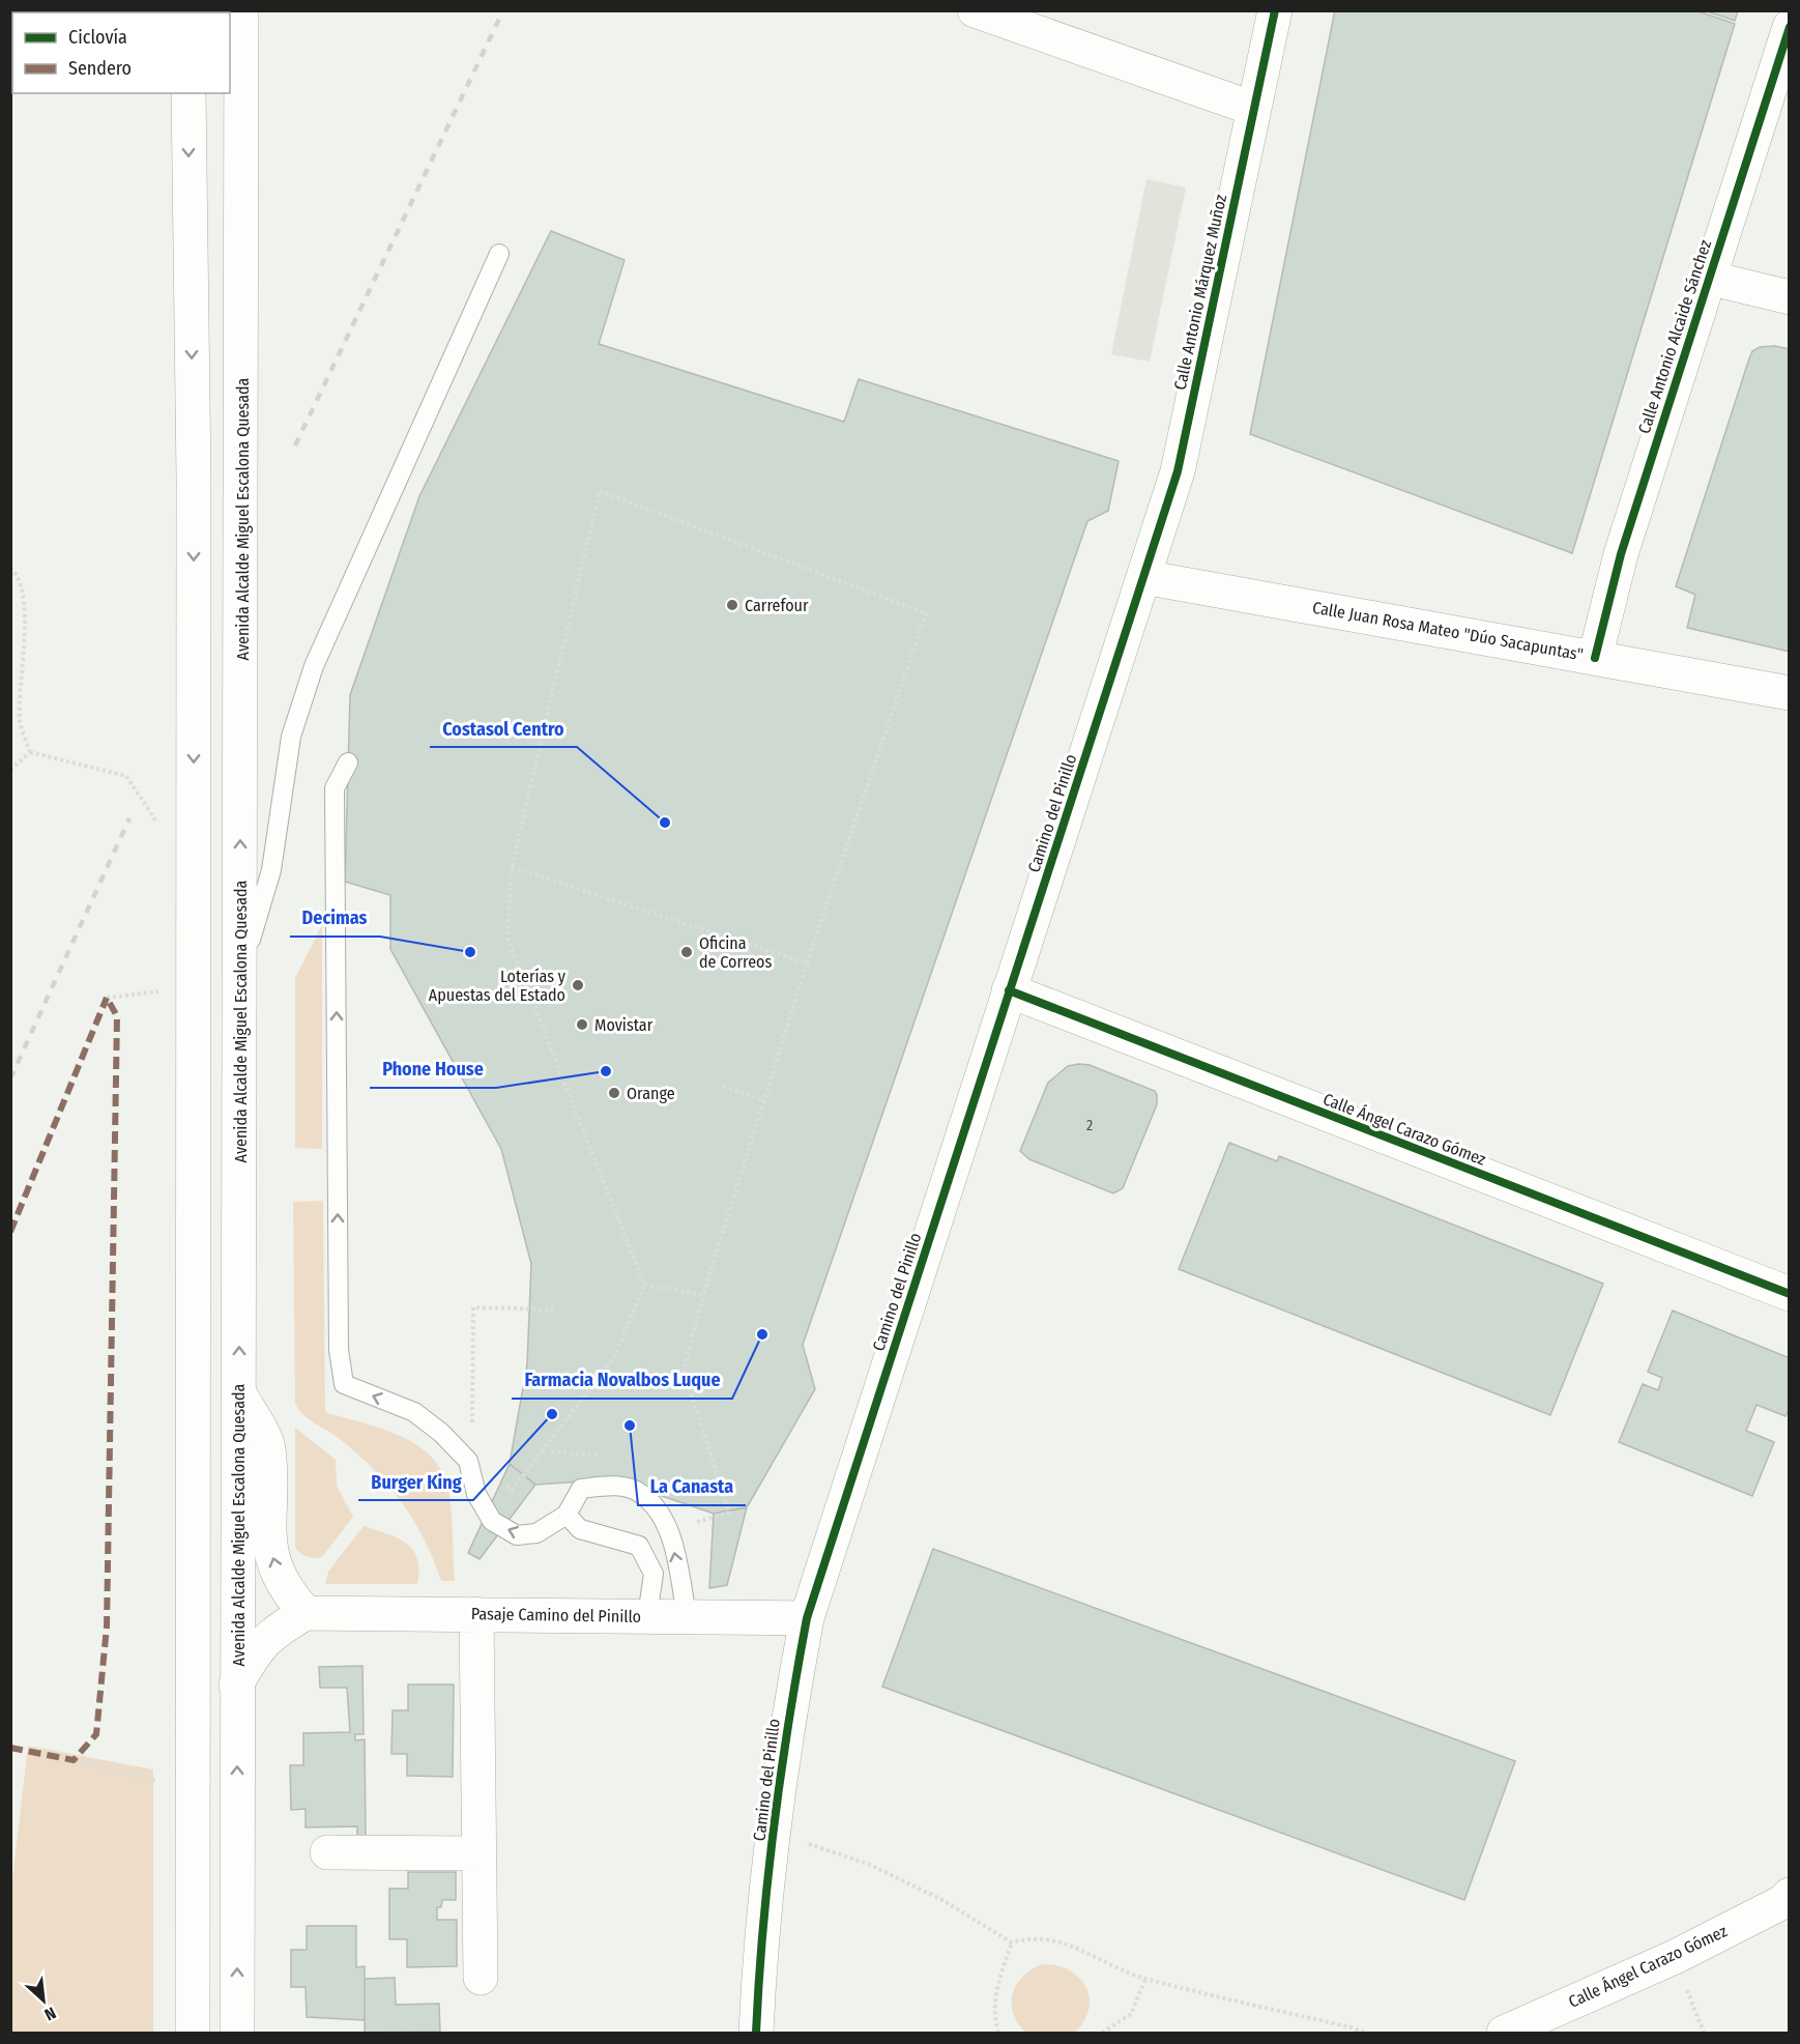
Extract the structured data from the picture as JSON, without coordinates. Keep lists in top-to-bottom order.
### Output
{
  "streets": {
    "street": [
      "Calle Antonio Márquez Muñoz",
      "Calle Antonio Alcaide Sánchez",
      "Avenida Alcalde Miguel Escalona Quesada",
      "Calle Juan Rosa Mateo \"Dúo Sacapuntas\"",
      "Camino del Pinillo",
      "Calle Ángel Carazo Gómez",
      "Pasaje Camino del Pinillo"
    ]
  },
  "crossings": [
    ["Calle Antonio Márquez Muñoz", "Calle Juan Rosa Mateo \"Dúo Sacapuntas\""],
    ["Calle Antonio Márquez Muñoz", "Camino del Pinillo"],
    ["Calle Antonio Alcaide Sánchez", "Calle Juan Rosa Mateo \"Dúo Sacapuntas\""],
    ["Calle Juan Rosa Mateo \"Dúo Sacapuntas\"", "Camino del Pinillo"],
    ["Camino del Pinillo", "Calle Ángel Carazo Gómez"],
    ["Camino del Pinillo", "Pasaje Camino del Pinillo"]
  ],
  "places": [
    "Carrefour",
    "Costasol Centro",
    "Decimas",
    "Oficina de Correos",
    "Loterías y Apuestas del Estado",
    "Movistar",
    "Phone House",
    "Orange",
    "Farmacia Novalbos Luque",
    "Burger King",
    "La Canasta"
  ],
  "house_numbers": ["2"],
  "legend": ["Ciclovía", "Sendero"],
  "north": "bottom right"
}
